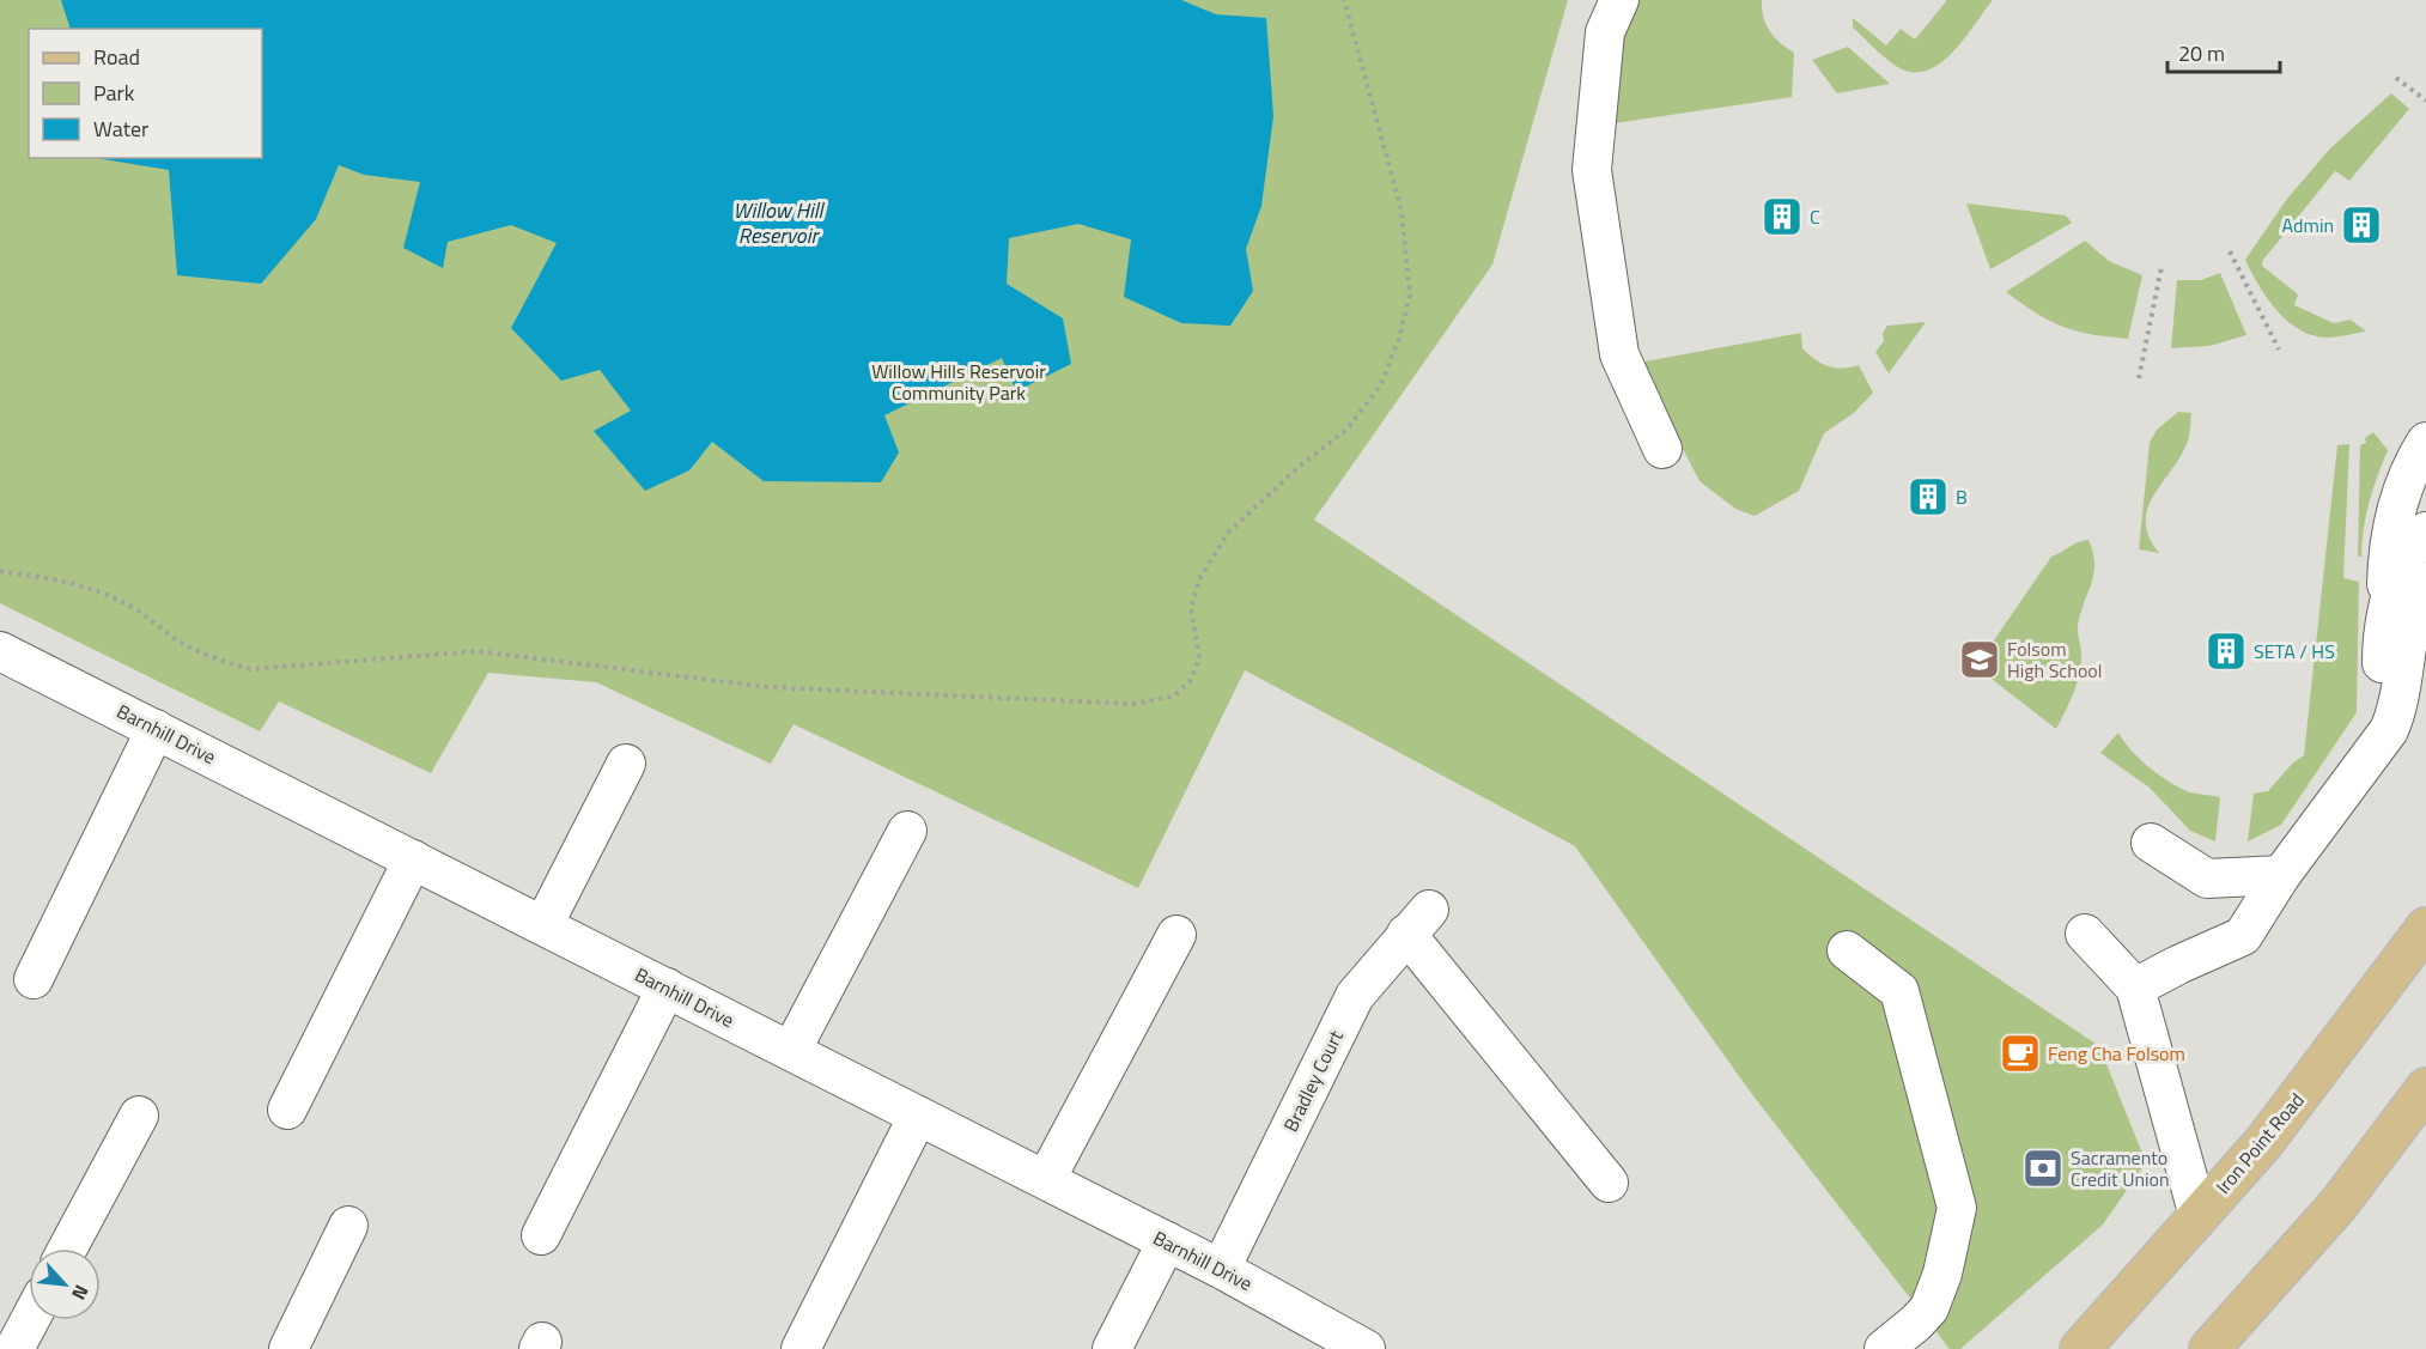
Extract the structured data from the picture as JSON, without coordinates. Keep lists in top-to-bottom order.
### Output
{
  "streets": {
    "main road": ["Iron Point Road"],
    "street": ["Barnhill Drive", "Bradley Court"]
  },
  "crossings": [
    ["Barnhill Drive", "Bradley Court"]
  ],
  "water": ["Willow Hill Reservoir"],
  "parks": ["Willow Hills Reservoir Community Park"],
  "places": {
    "building": [
      "C",
      "Admin",
      "B",
      "SETA / HS"
    ],
    "school or university": ["Folsom High School"],
    "cafe": ["Feng Cha Folsom"],
    "bank": ["Sacramento Credit Union"]
  },
  "legend": ["Road", "Park", "Water"],
  "scale_bar": "20 m",
  "north": "bottom right"
}
